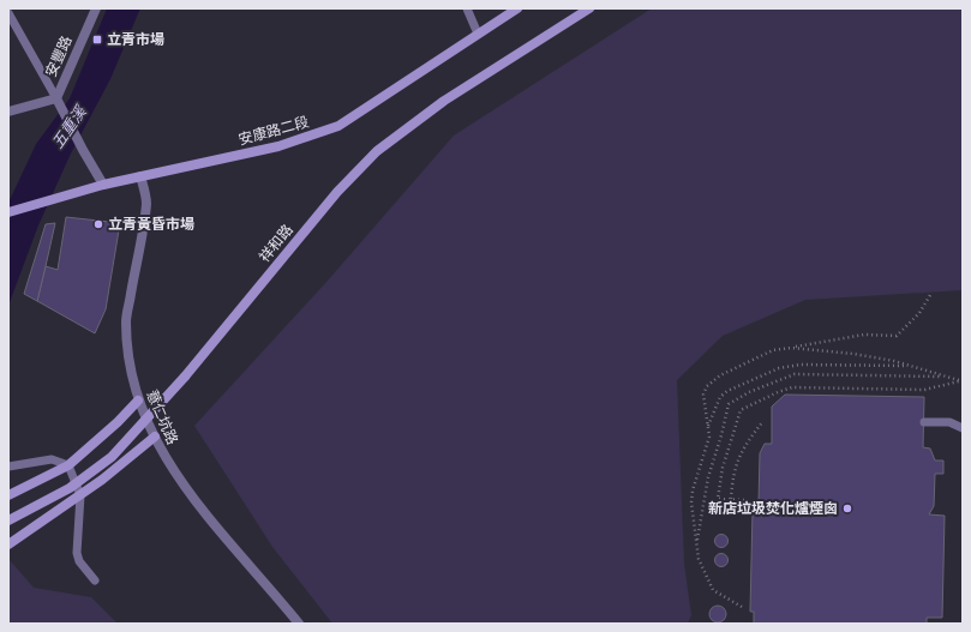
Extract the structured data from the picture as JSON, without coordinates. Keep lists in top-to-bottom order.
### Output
{
  "streets": {
    "main road": ["安康路二段", "祥和路"],
    "street": ["安豐路", "薏仁坑路"]
  },
  "crossings": [
    ["安康路二段", "薏仁坑路"]
  ],
  "water": ["五重溪"],
  "places": {
    "transit": ["立青市場"],
    "other": ["立青黃昏市場", "新店垃圾焚化爐煙囪"]
  }
}
